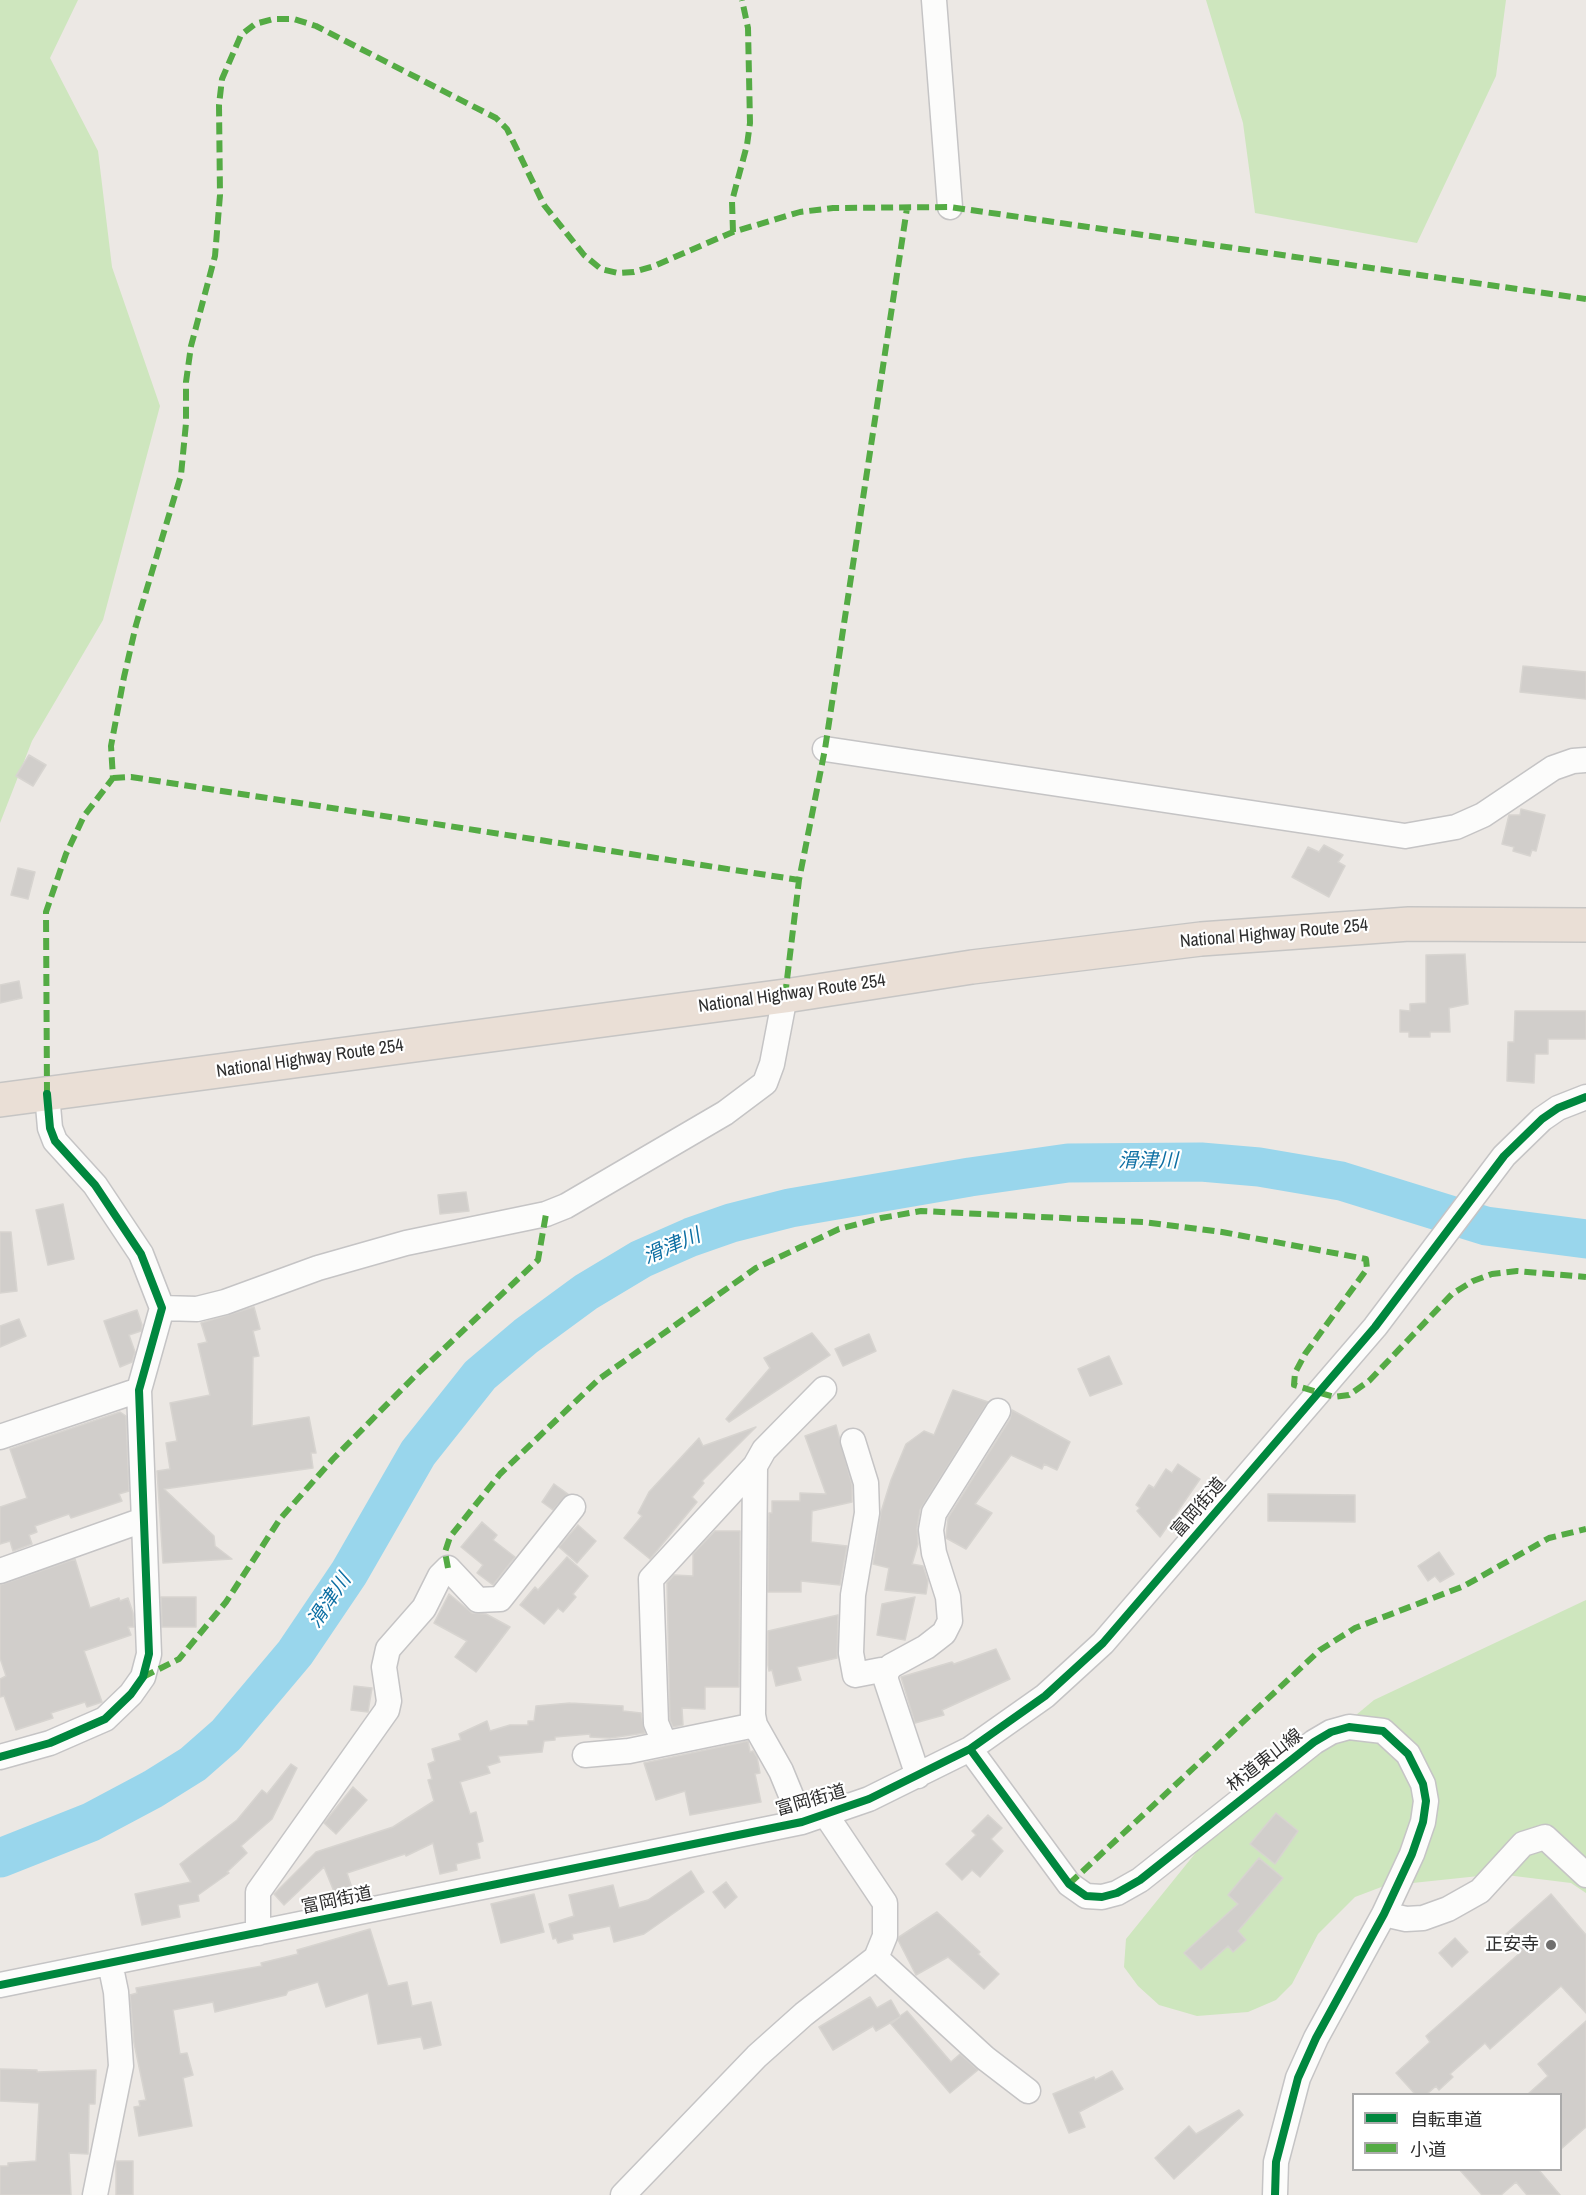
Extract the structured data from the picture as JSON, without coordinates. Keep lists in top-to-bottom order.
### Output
{
  "streets": {
    "highway": ["National Highway Route 254"],
    "street": ["富岡街道", "林道東山線"]
  },
  "crossings": [
    ["富岡街道", "林道東山線"]
  ],
  "water": ["滑津川"],
  "places": ["正安寺"],
  "legend": ["自転車道", "小道"]
}
